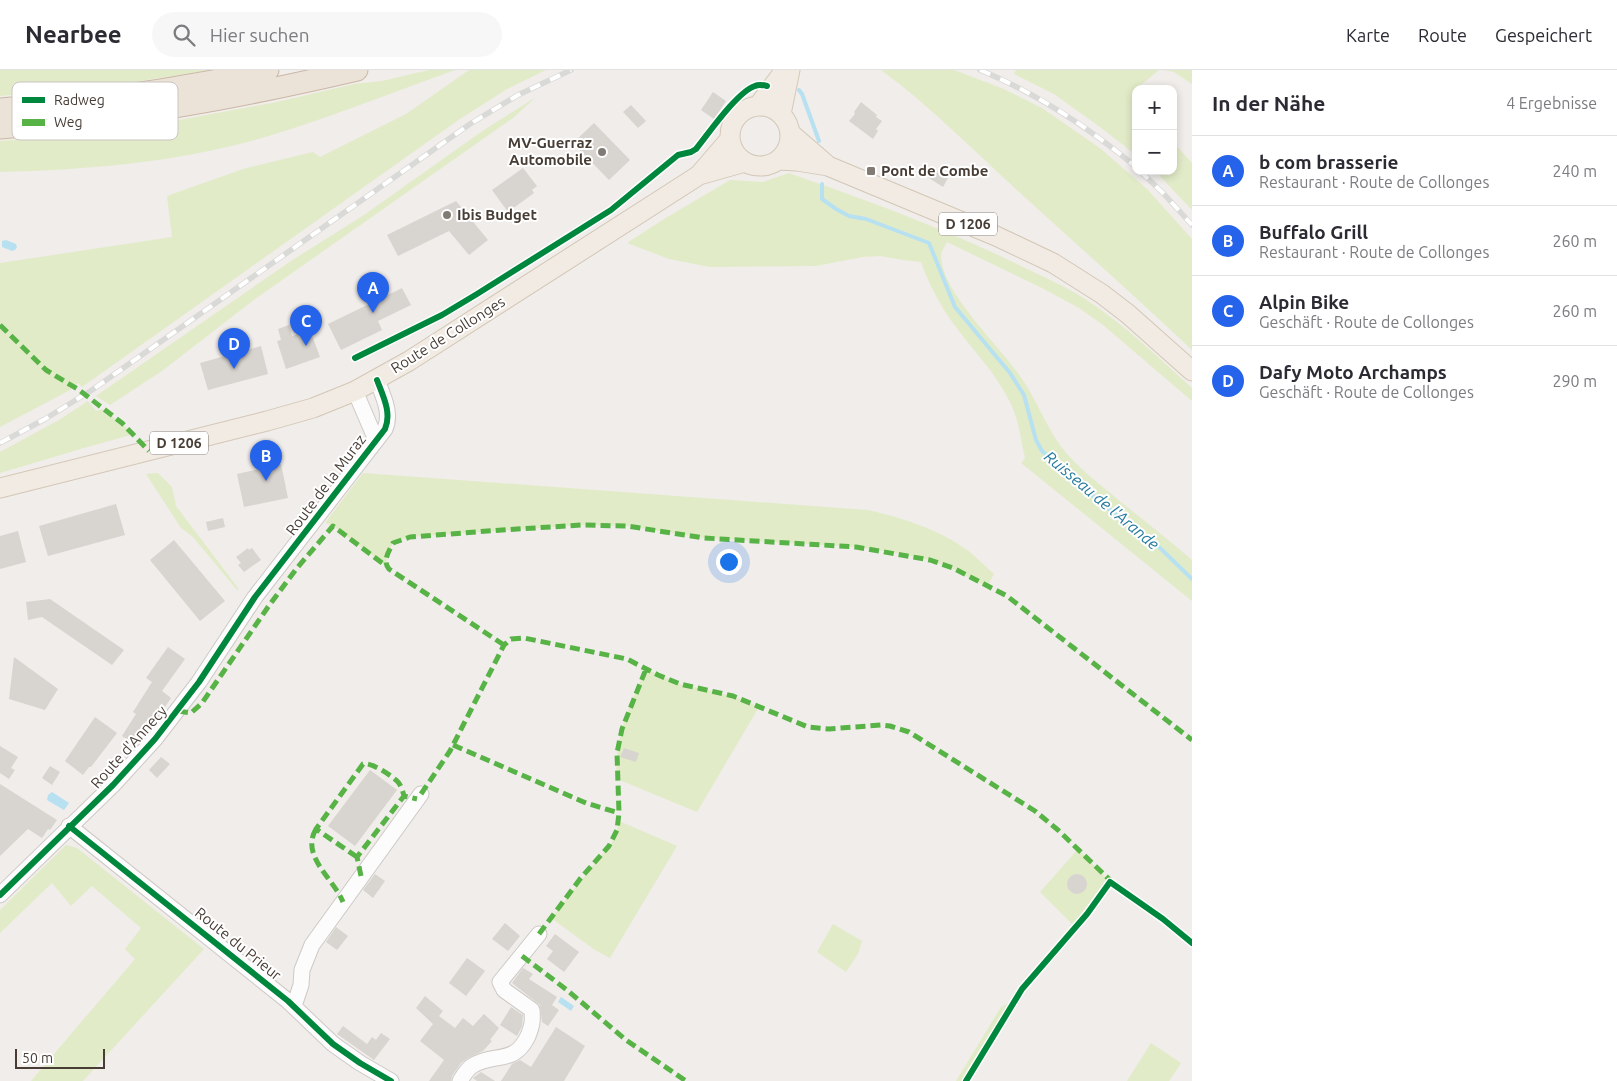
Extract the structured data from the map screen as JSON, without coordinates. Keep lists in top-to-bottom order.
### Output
{
  "streets": {
    "main road": ["D 1206", "Route de Collonges"],
    "street": ["Route de la Muraz", "Route d'Annecy", "Route du Prieur"]
  },
  "crossings": [
    ["D 1206", "Route de Collonges"],
    ["Route de Collonges", "Route de la Muraz"],
    ["Route de la Muraz", "Route d'Annecy"],
    ["Route d'Annecy", "Route du Prieur"]
  ],
  "water": ["Ruisseau de l'Arande"],
  "places": {
    "other": ["MV-Guerraz Automobile", "Ibis Budget"],
    "transit": ["Pont de Combe"]
  },
  "legend": ["Radweg", "Weg"],
  "scale_bar": "50 m",
  "page": {
    "header": "Nearbee",
    "search": "Hier suchen",
    "nav": ["Karte", "Route", "Gespeichert"],
    "heading": ["In der Nähe", "4 Ergebnisse"],
    "map_buttons": ["+", "−"],
    "list": [
      {
        "mark": "A",
        "name": "b com brasserie",
        "note": "Restaurant · Route de Collonges",
        "value": "240 m"
      },
      {
        "mark": "B",
        "name": "Buffalo Grill",
        "note": "Restaurant · Route de Collonges",
        "value": "260 m"
      },
      {
        "mark": "C",
        "name": "Alpin Bike",
        "note": "Geschäft · Route de Collonges",
        "value": "260 m"
      },
      {
        "mark": "D",
        "name": "Dafy Moto Archamps",
        "note": "Geschäft · Route de Collonges",
        "value": "290 m"
      }
    ],
    "pins": [
      "A",
      "C",
      "D",
      "B"
    ],
    "scale": "50 m"
  }
}
